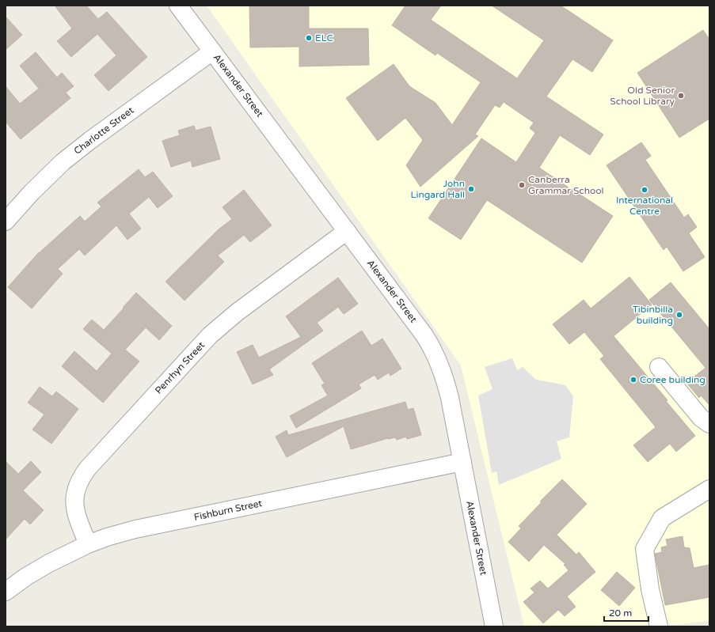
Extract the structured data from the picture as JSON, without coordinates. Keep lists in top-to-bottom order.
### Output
{
  "streets": {
    "street": [
      "Alexander Street",
      "Charlotte Street",
      "Penrhyn Street",
      "Fishburn Street"
    ]
  },
  "crossings": [
    ["Alexander Street", "Charlotte Street"],
    ["Alexander Street", "Penrhyn Street"],
    ["Alexander Street", "Fishburn Street"],
    ["Penrhyn Street", "Fishburn Street"]
  ],
  "places": [
    "ELC",
    "Old Senior School Library",
    "Canberra Grammar School",
    "John Lingard Hall",
    "International Centre",
    "Tibinbilla building",
    "Coree building"
  ],
  "scale_bar": "20 m"
}
